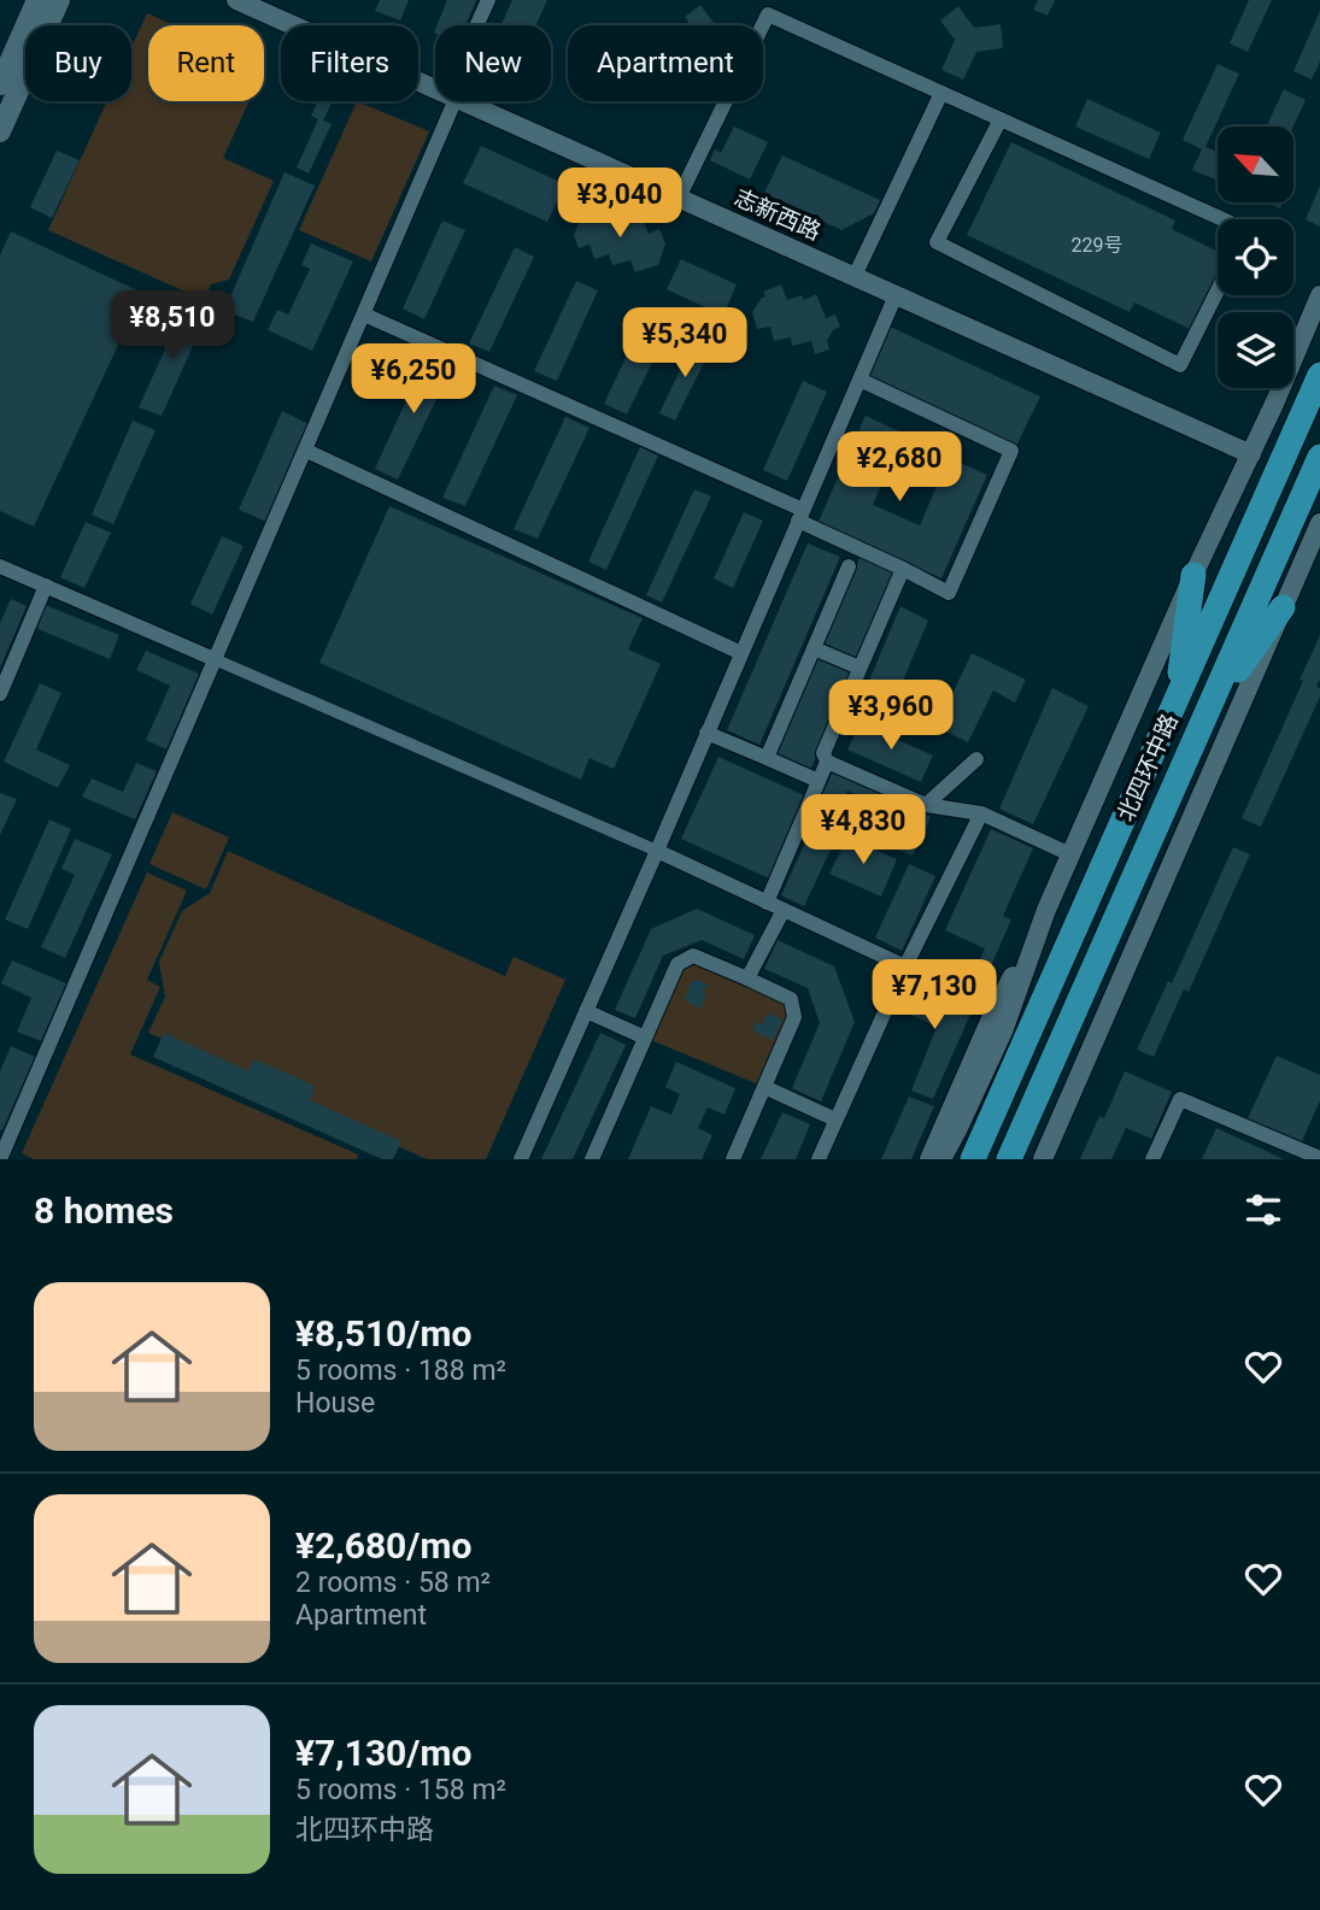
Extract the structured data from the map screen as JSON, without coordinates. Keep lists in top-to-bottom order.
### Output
{
  "streets": {
    "highway": ["北四环中路"],
    "street": ["志新西路"]
  },
  "crossings": [
    ["志新西路", "北四环中路"]
  ],
  "house_numbers": ["229号"],
  "north": "top left",
  "page": {
    "chip": [
      "Buy",
      "Rent",
      "Filters",
      "New",
      "Apartment"
    ],
    "price": [
      "¥3,040",
      "¥8,510",
      "¥5,340",
      "¥6,250",
      "¥2,680",
      "¥3,960",
      "¥4,830",
      "¥7,130"
    ],
    "heading": "8 homes",
    "list": [
      {
        "name": "¥8,510/mo",
        "note": "5 rooms · 188 m² · House"
      },
      {
        "name": "¥2,680/mo",
        "note": "2 rooms · 58 m² · Apartment"
      },
      {
        "name": "¥7,130/mo",
        "note": "5 rooms · 158 m² · 北四环中路"
      }
    ]
  }
}
